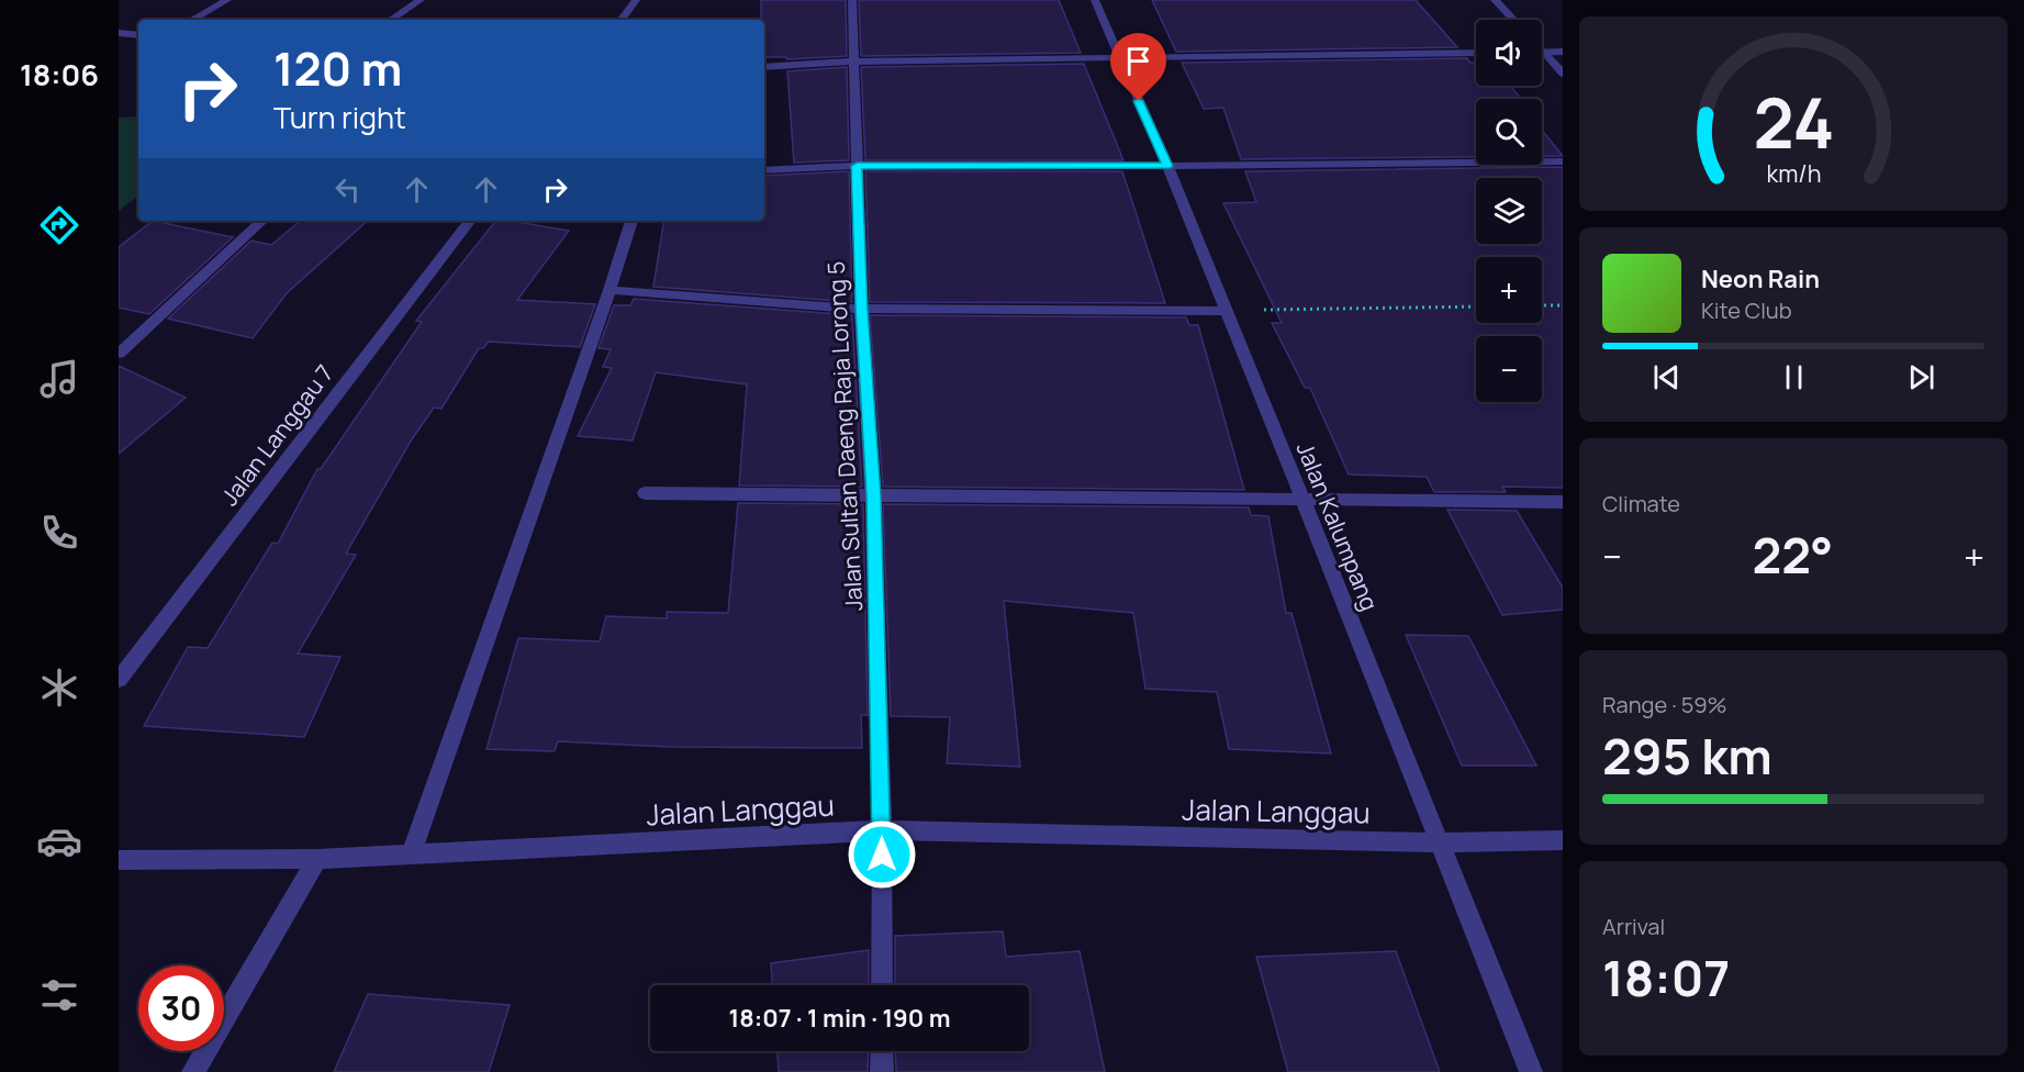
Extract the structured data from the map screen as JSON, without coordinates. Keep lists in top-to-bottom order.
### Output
{
  "streets": {
    "street": [
      "Jalan Langgau 7",
      "Jalan Sultan Daeng Raja Lorong 5",
      "Jalan Kalumpang",
      "Jalan Langgau"
    ]
  },
  "crossings": [
    ["Jalan Sultan Daeng Raja Lorong 5", "Jalan Langgau"],
    ["Jalan Kalumpang", "Jalan Langgau"]
  ],
  "page": {
    "tabs": "18:06",
    "map_buttons": ["+", "−"],
    "turn": ["120 m", "Turn right"],
    "song": ["Neon Rain", "Kite Club"],
    "tile": [
      "Climate",
      ["Range · 59%", "295 km"],
      ["Arrival", "18:07"]
    ],
    "heat": ["−", "22°", "+"],
    "limit": "30",
    "trip": "18:07 · 1 min · 190 m",
    "gauge": ["24", "km/h"]
  }
}
